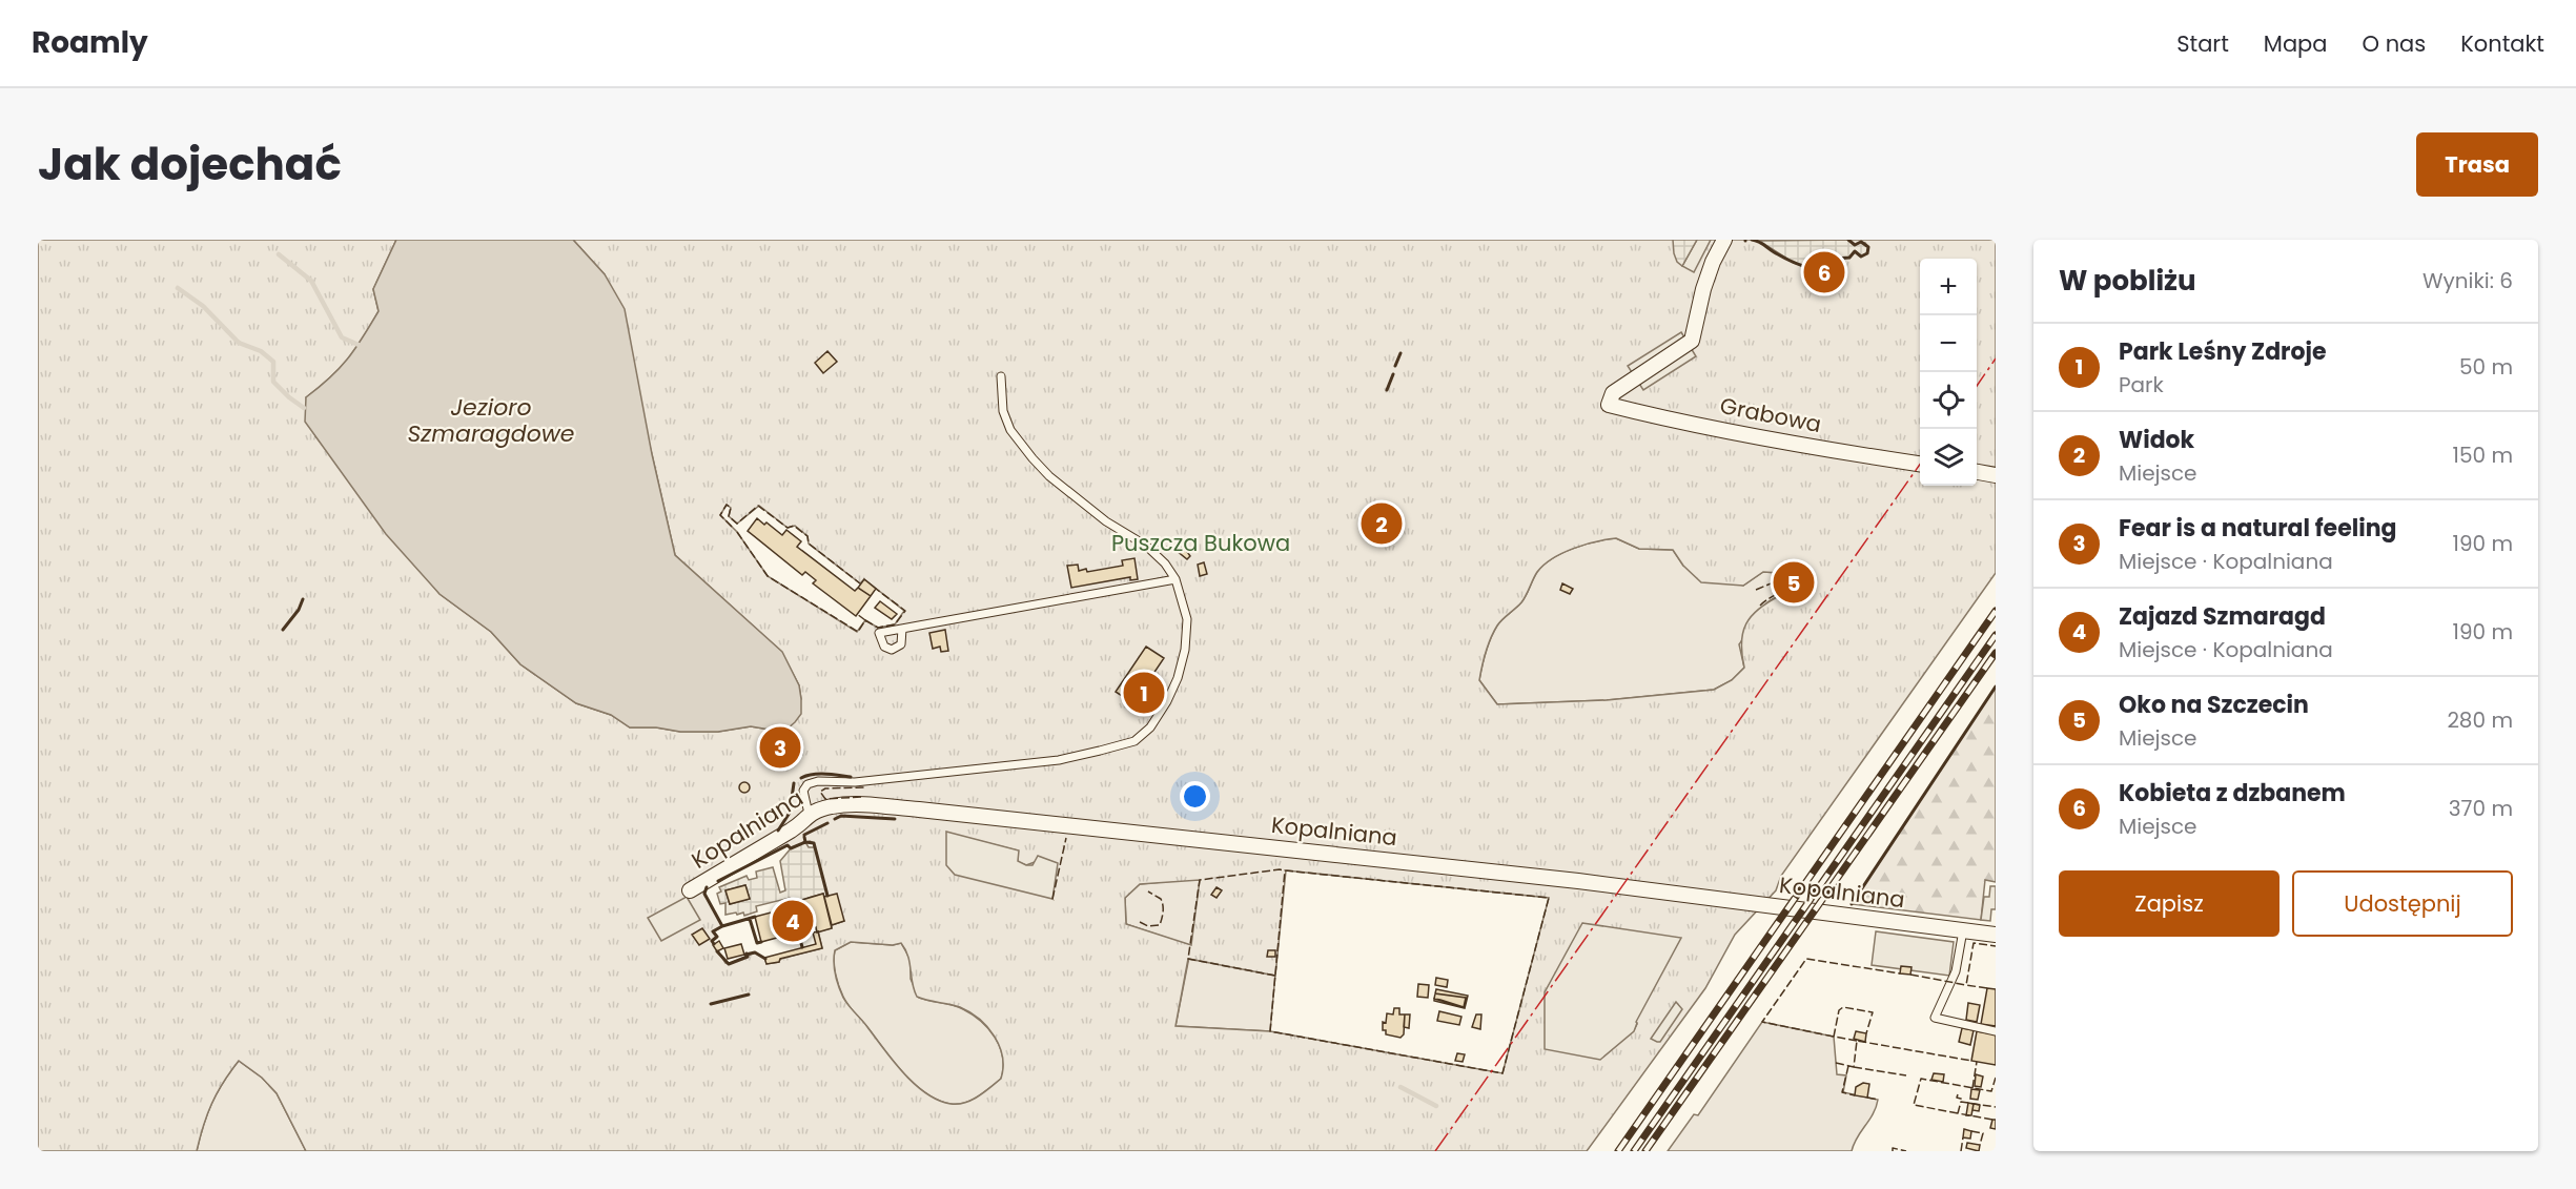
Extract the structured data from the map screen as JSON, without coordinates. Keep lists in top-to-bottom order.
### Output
{
  "streets": {
    "street": ["Grabowa", "Kopalniana"]
  },
  "water": ["Jezioro Szmaragdowe"],
  "parks": ["Puszcza Bukowa"],
  "page": {
    "header": "Roamly",
    "nav": [
      "Start",
      "Mapa",
      "O nas",
      "Kontakt"
    ],
    "title": "Jak dojechać",
    "buttons": [
      "Trasa",
      ["Zapisz", "Udostępnij"]
    ],
    "heading": ["W pobliżu", "Wyniki: 6"],
    "pins": [
      "6",
      "2",
      "5",
      "1",
      "3",
      "4"
    ],
    "map_buttons": ["+", "−"],
    "list": [
      {
        "mark": "1",
        "name": "Park Leśny Zdroje",
        "note": "Park",
        "value": "50 m"
      },
      {
        "mark": "2",
        "name": "Widok",
        "note": "Miejsce",
        "value": "150 m"
      },
      {
        "mark": "3",
        "name": "Fear is a natural feeling",
        "note": "Miejsce · Kopalniana",
        "value": "190 m"
      },
      {
        "mark": "4",
        "name": "Zajazd Szmaragd",
        "note": "Miejsce · Kopalniana",
        "value": "190 m"
      },
      {
        "mark": "5",
        "name": "Oko na Szczecin",
        "note": "Miejsce",
        "value": "280 m"
      },
      {
        "mark": "6",
        "name": "Kobieta z dzbanem",
        "note": "Miejsce",
        "value": "370 m"
      }
    ]
  }
}
